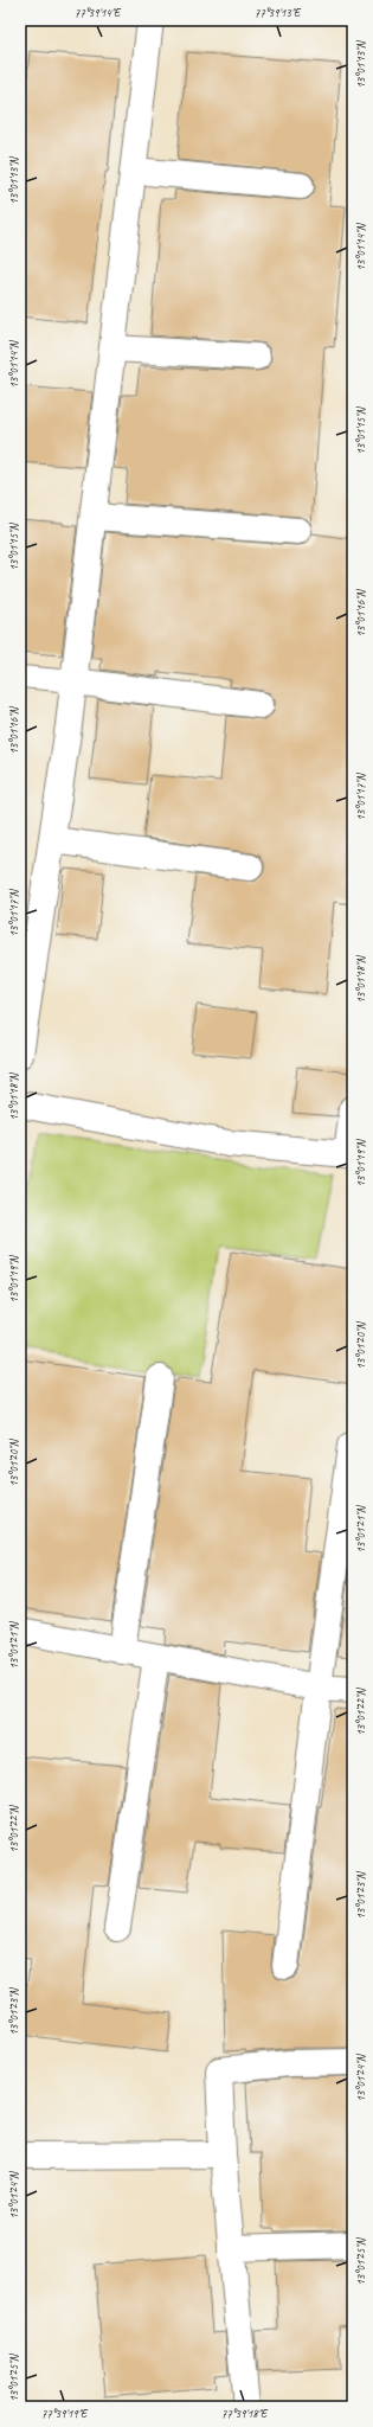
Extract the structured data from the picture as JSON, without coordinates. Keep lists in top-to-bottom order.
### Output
{
  "coordinates": [
    "77°39'14\"E",
    "77°39'13\"E",
    "13°01'13\"N",
    "13°01'14\"N",
    "13°01'15\"N",
    "13°01'16\"N",
    "13°01'17\"N",
    "13°01'18\"N",
    "13°01'19\"N",
    "13°01'20\"N",
    "13°01'21\"N",
    "13°01'22\"N",
    "13°01'23\"N",
    "13°01'24\"N",
    "13°01'25\"N",
    "77°39'19\"E",
    "77°39'18\"E"
  ]
}
